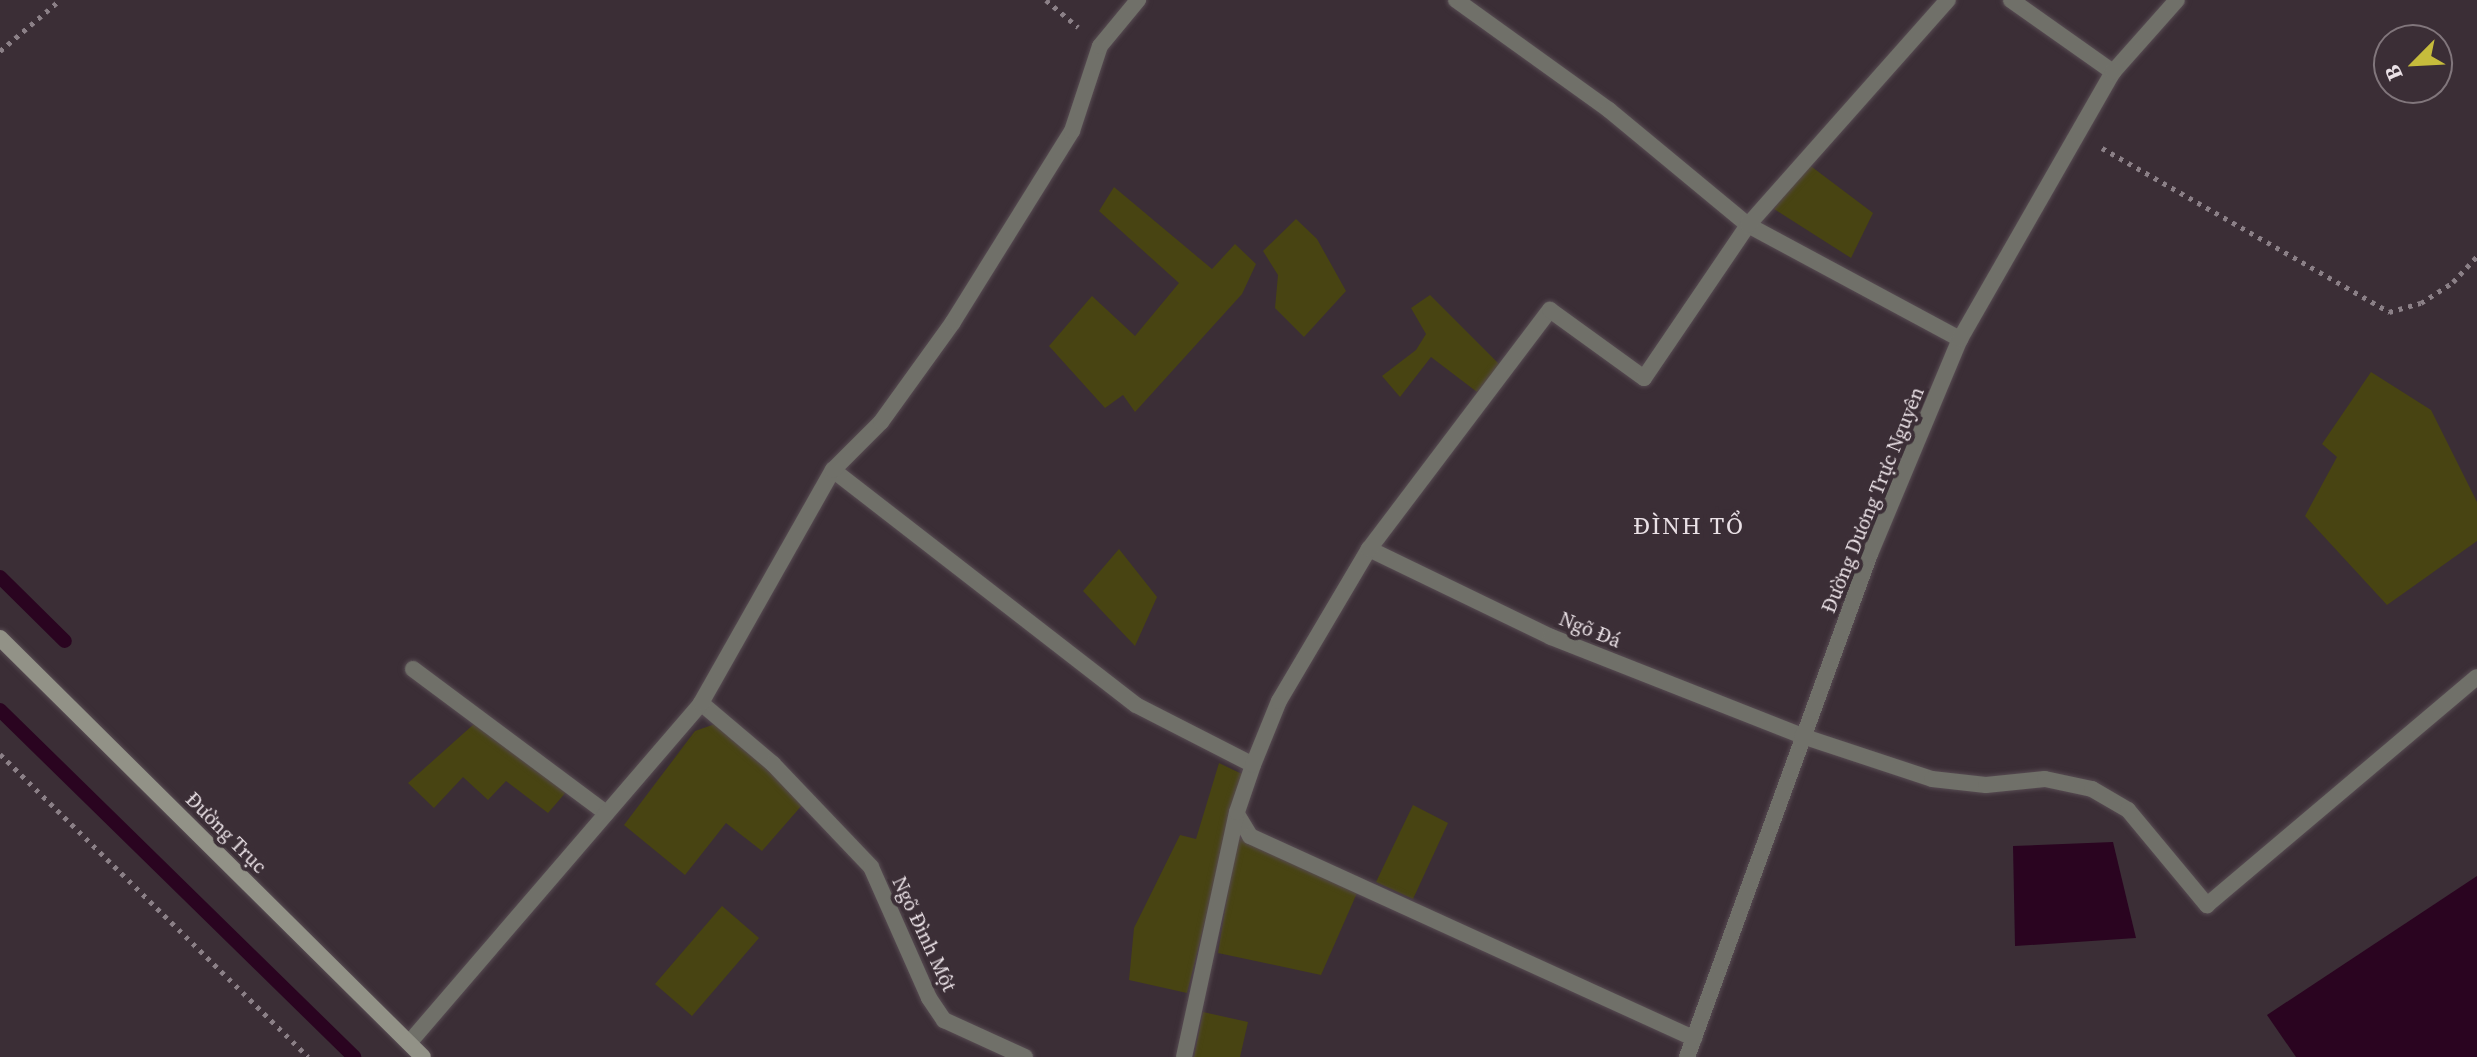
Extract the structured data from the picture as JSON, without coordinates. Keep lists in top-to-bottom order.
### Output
{
  "streets": {
    "street": [
      "Đường Dương Trực Nguyên",
      "Ngõ Đá",
      "Đường Trục",
      "Ngõ Đình Một"
    ]
  },
  "crossings": [
    ["Đường Dương Trực Nguyên", "Ngõ Đá"]
  ],
  "districts": ["ĐÌNH TỔ"],
  "north": "bottom left"
}
